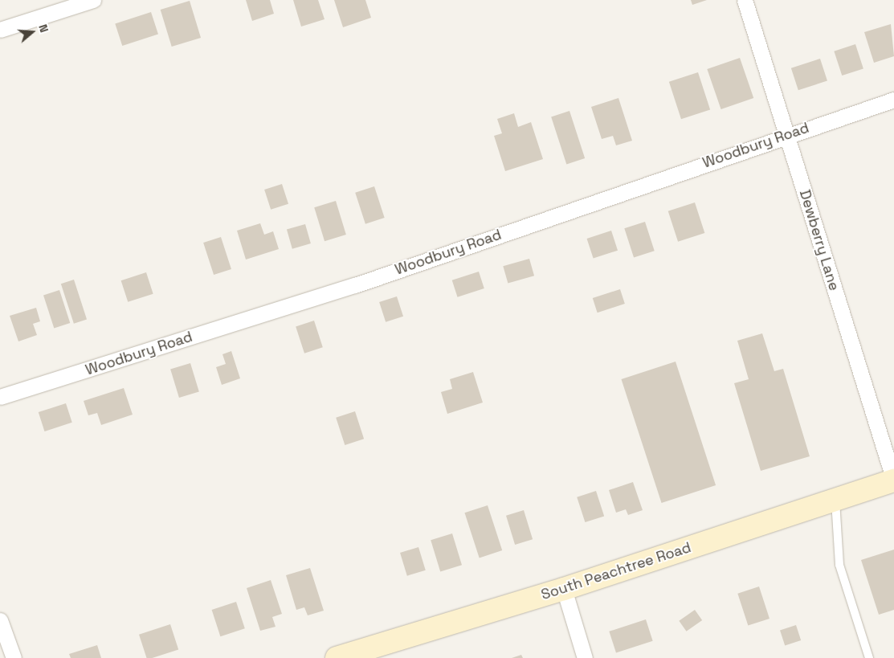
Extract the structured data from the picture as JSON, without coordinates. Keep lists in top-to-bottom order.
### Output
{
  "streets": {
    "main road": ["South Peachtree Road"],
    "street": ["Woodbury Road", "Dewberry Lane"]
  },
  "crossings": [
    ["Woodbury Road", "Dewberry Lane"],
    ["Dewberry Lane", "South Peachtree Road"]
  ],
  "north": "right"
}
